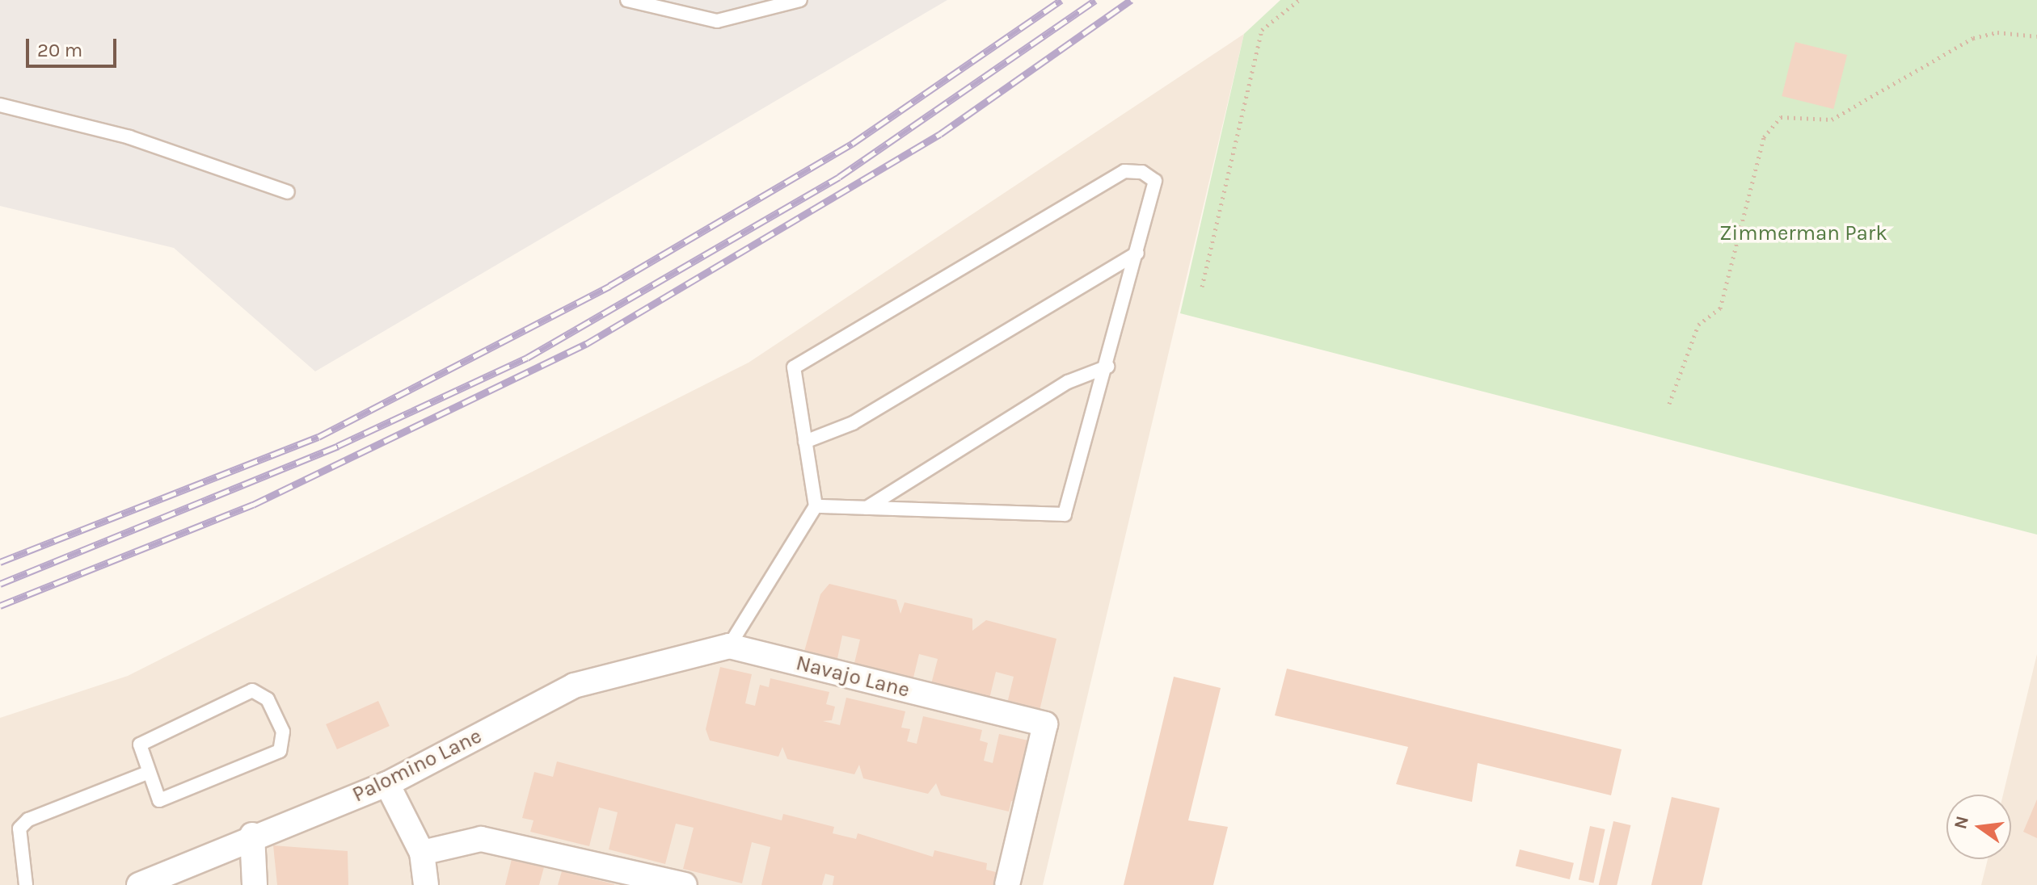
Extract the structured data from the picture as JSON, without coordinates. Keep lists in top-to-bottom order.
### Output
{
  "streets": {
    "street": ["Navajo Lane", "Palomino Lane"]
  },
  "crossings": [
    ["Navajo Lane", "Palomino Lane"]
  ],
  "parks": ["Zimmerman Park"],
  "scale_bar": "20 m",
  "north": "left"
}
